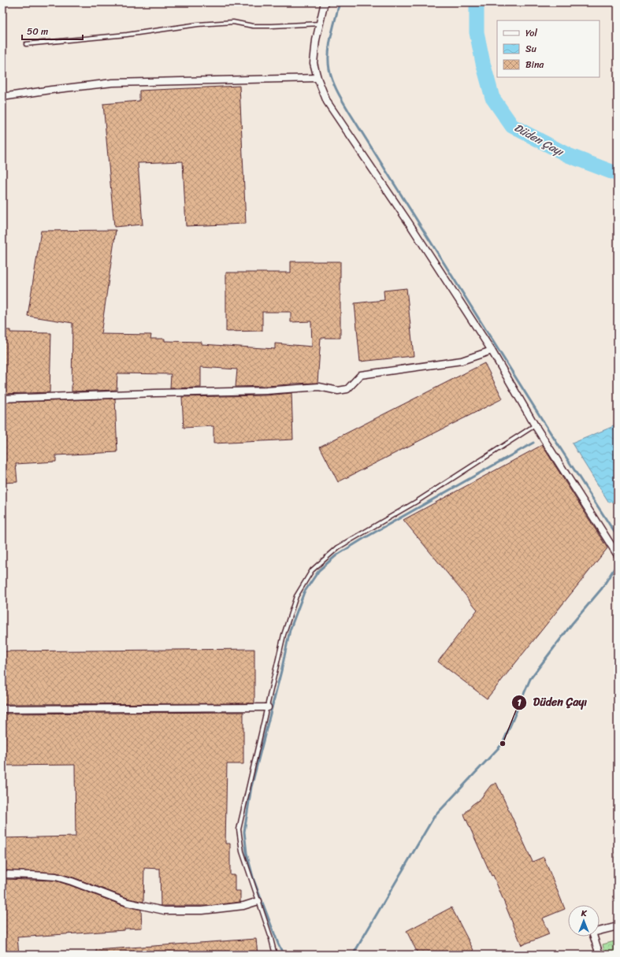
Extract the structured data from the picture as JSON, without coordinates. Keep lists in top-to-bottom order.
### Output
{
  "water": ["Düden Çayı"],
  "places": ["Düden Çayı"],
  "legend": ["Yol", "Su", "Bina"],
  "scale_bar": "50 m",
  "north": "top"
}
